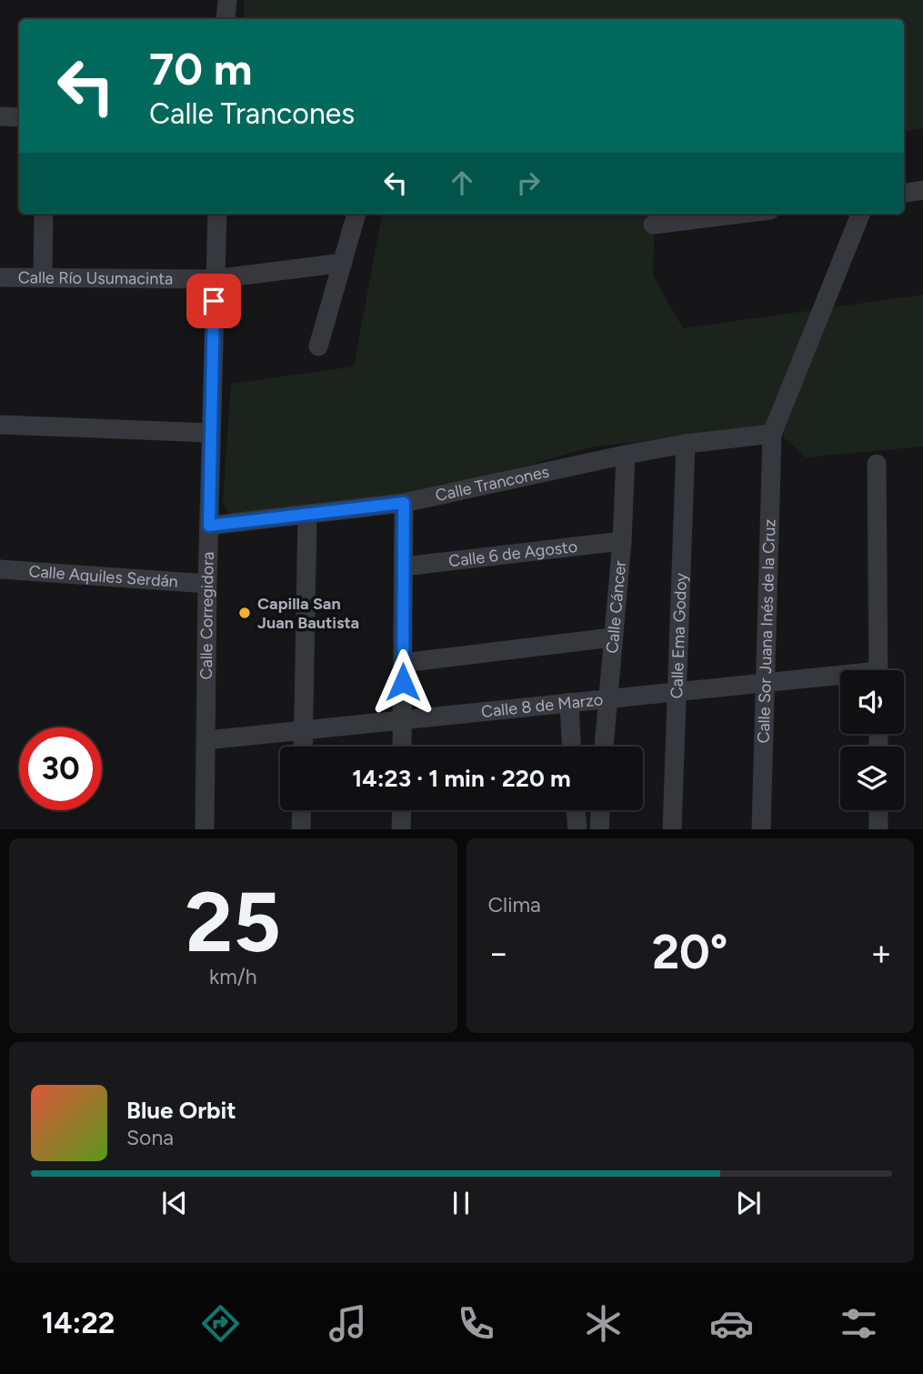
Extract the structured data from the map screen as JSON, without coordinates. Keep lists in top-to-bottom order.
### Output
{
  "streets": {
    "street": [
      "Calle Río Usumacinta",
      "Calle Trancones",
      "Calle 6 de Agosto",
      "Calle Aquiles Serdán",
      "Calle Cáncer",
      "Calle Corregidora",
      "Calle Sor Juana Inés de la Cruz",
      "Calle Ema Godoy",
      "Calle 8 de Marzo"
    ]
  },
  "crossings": [
    ["Calle Río Usumacinta", "Calle Corregidora"],
    ["Calle Trancones", "Calle Cáncer"],
    ["Calle Trancones", "Calle Corregidora"],
    ["Calle Trancones", "Calle Sor Juana Inés de la Cruz"],
    ["Calle Trancones", "Calle Ema Godoy"],
    ["Calle 6 de Agosto", "Calle Cáncer"],
    ["Calle Aquiles Serdán", "Calle Corregidora"],
    ["Calle Cáncer", "Calle 8 de Marzo"],
    ["Calle Corregidora", "Calle 8 de Marzo"],
    ["Calle Sor Juana Inés de la Cruz", "Calle 8 de Marzo"],
    ["Calle Ema Godoy", "Calle 8 de Marzo"]
  ],
  "places": ["Capilla San Juan Bautista"],
  "page": {
    "turn": ["70 m", "Calle Trancones"],
    "limit": "30",
    "trip": "14:23 · 1 min · 220 m",
    "tile": [
      ["25", "km/h"],
      "Clima"
    ],
    "heat": ["−", "20°", "+"],
    "song": ["Blue Orbit", "Sona"],
    "tabs": "14:22"
  }
}
